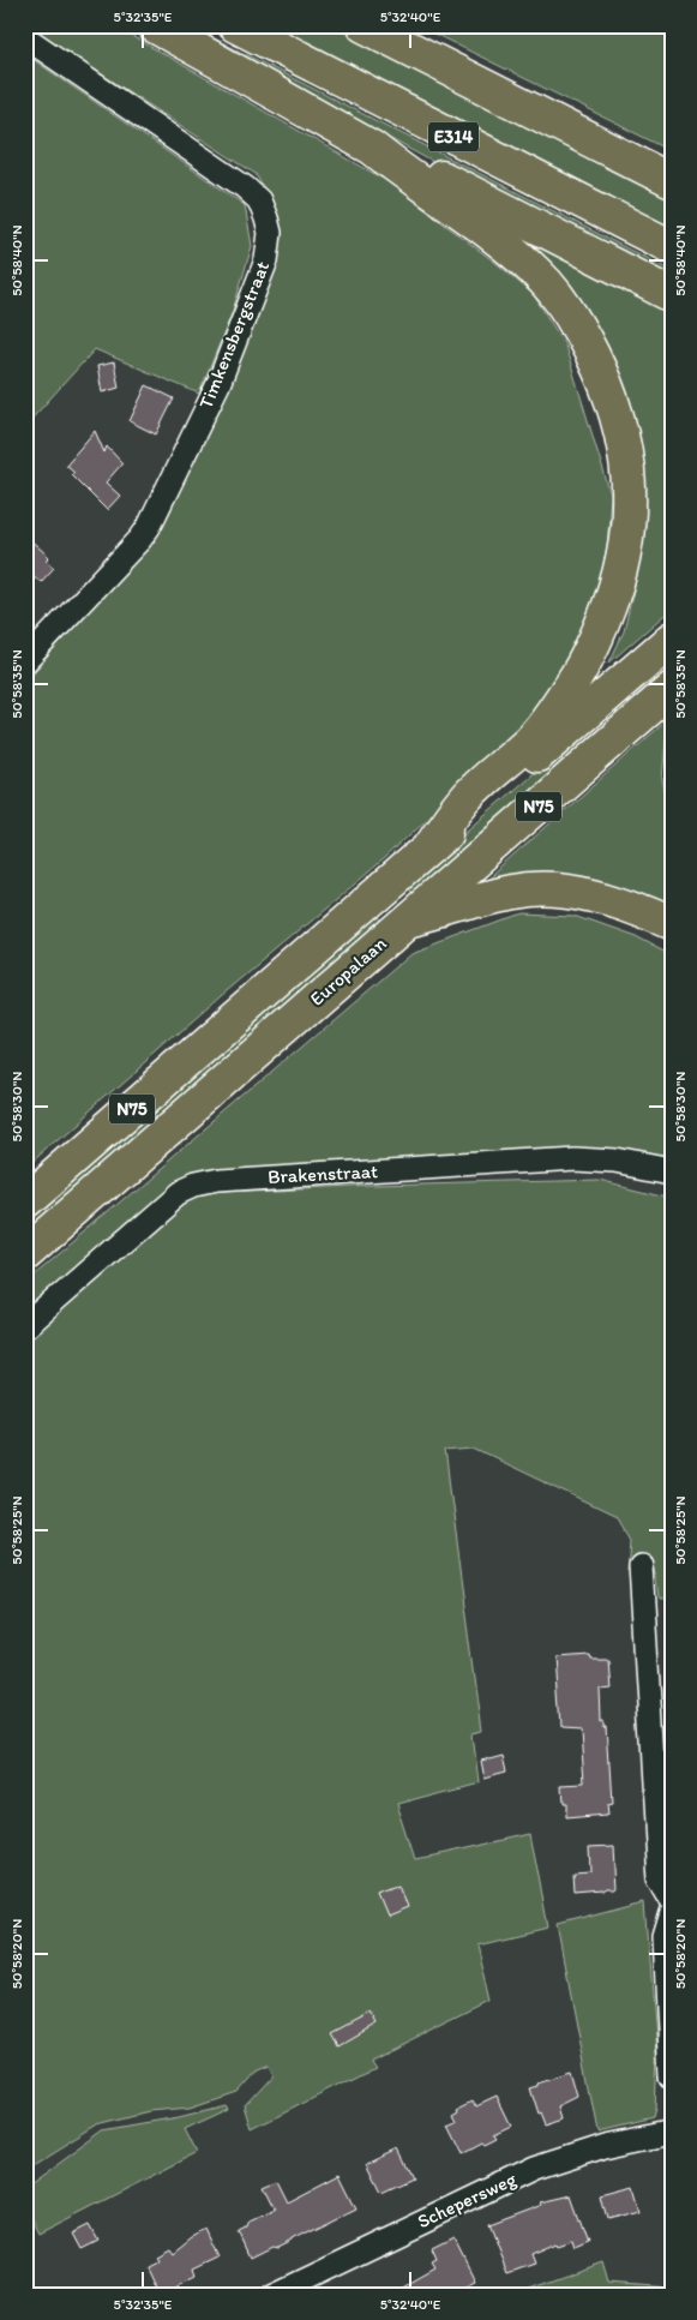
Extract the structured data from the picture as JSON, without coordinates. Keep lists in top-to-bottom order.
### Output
{
  "streets": {
    "highway": ["E314", "N75", "Europalaan"],
    "street": ["Timkensbergstraat", "Brakenstraat", "Schepersweg"]
  },
  "coordinates": [
    "5°32'35\"E",
    "5°32'40\"E",
    "50°58'40\"N",
    "50°58'35\"N",
    "50°58'30\"N",
    "50°58'25\"N",
    "50°58'20\"N"
  ]
}
